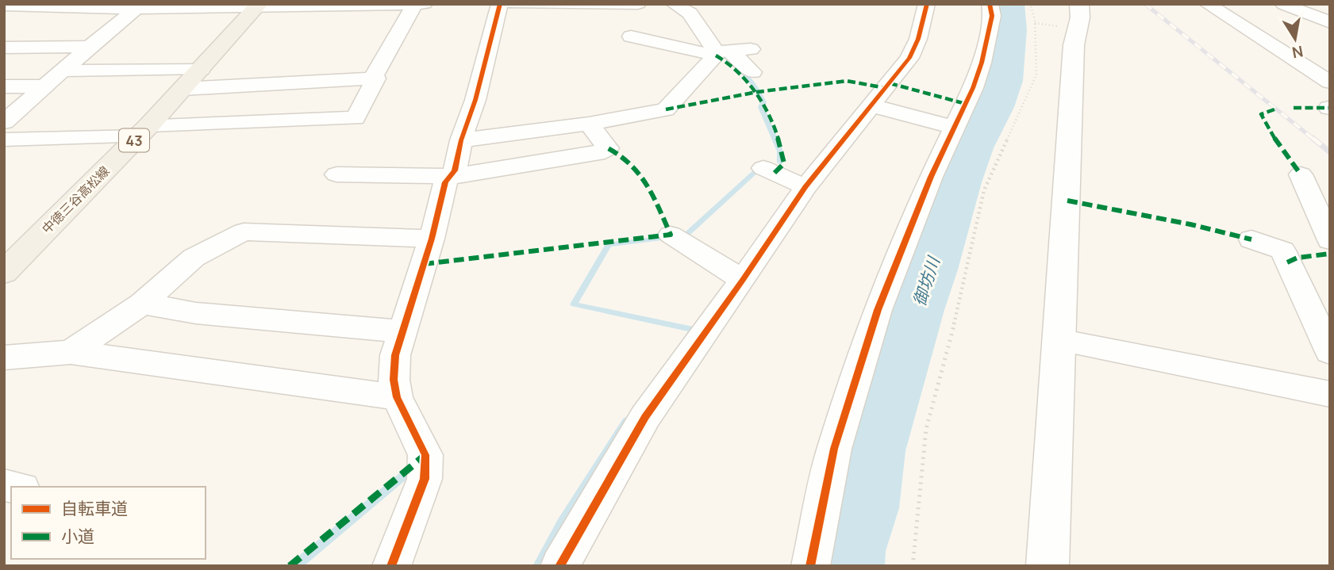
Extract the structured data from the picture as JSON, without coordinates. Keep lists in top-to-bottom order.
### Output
{
  "streets": {
    "main road": ["43", "中徳三谷高松線"]
  },
  "water": ["御坊川"],
  "legend": ["自転車道", "小道"],
  "north": "bottom"
}
